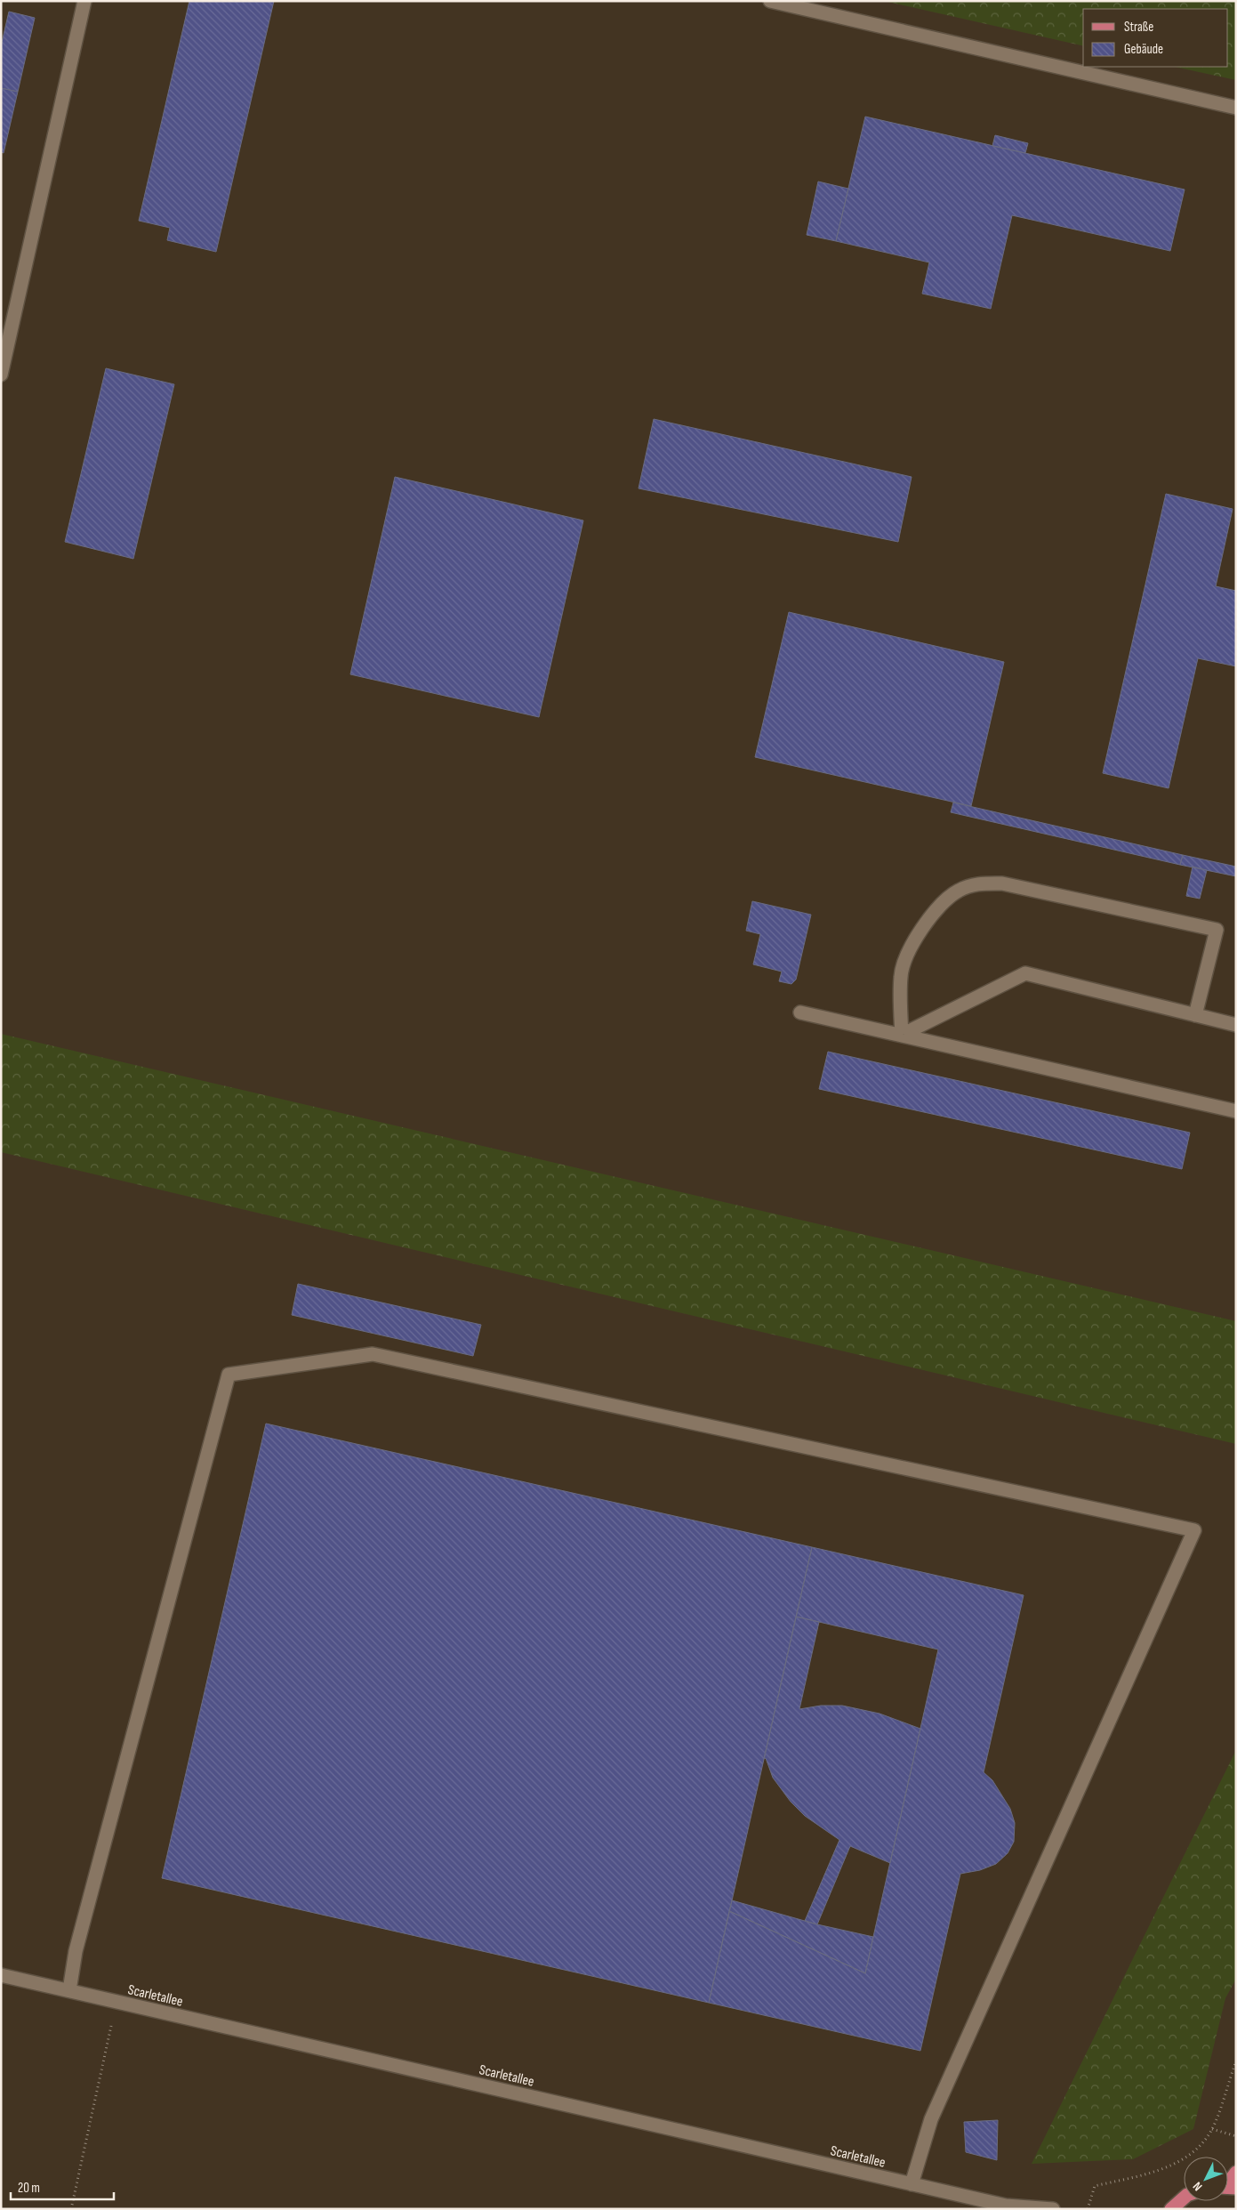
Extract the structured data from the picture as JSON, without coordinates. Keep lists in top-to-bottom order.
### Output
{
  "streets": {
    "street": ["Scarletallee"]
  },
  "legend": ["Straße", "Gebäude"],
  "scale_bar": "20 m",
  "north": "bottom left"
}
